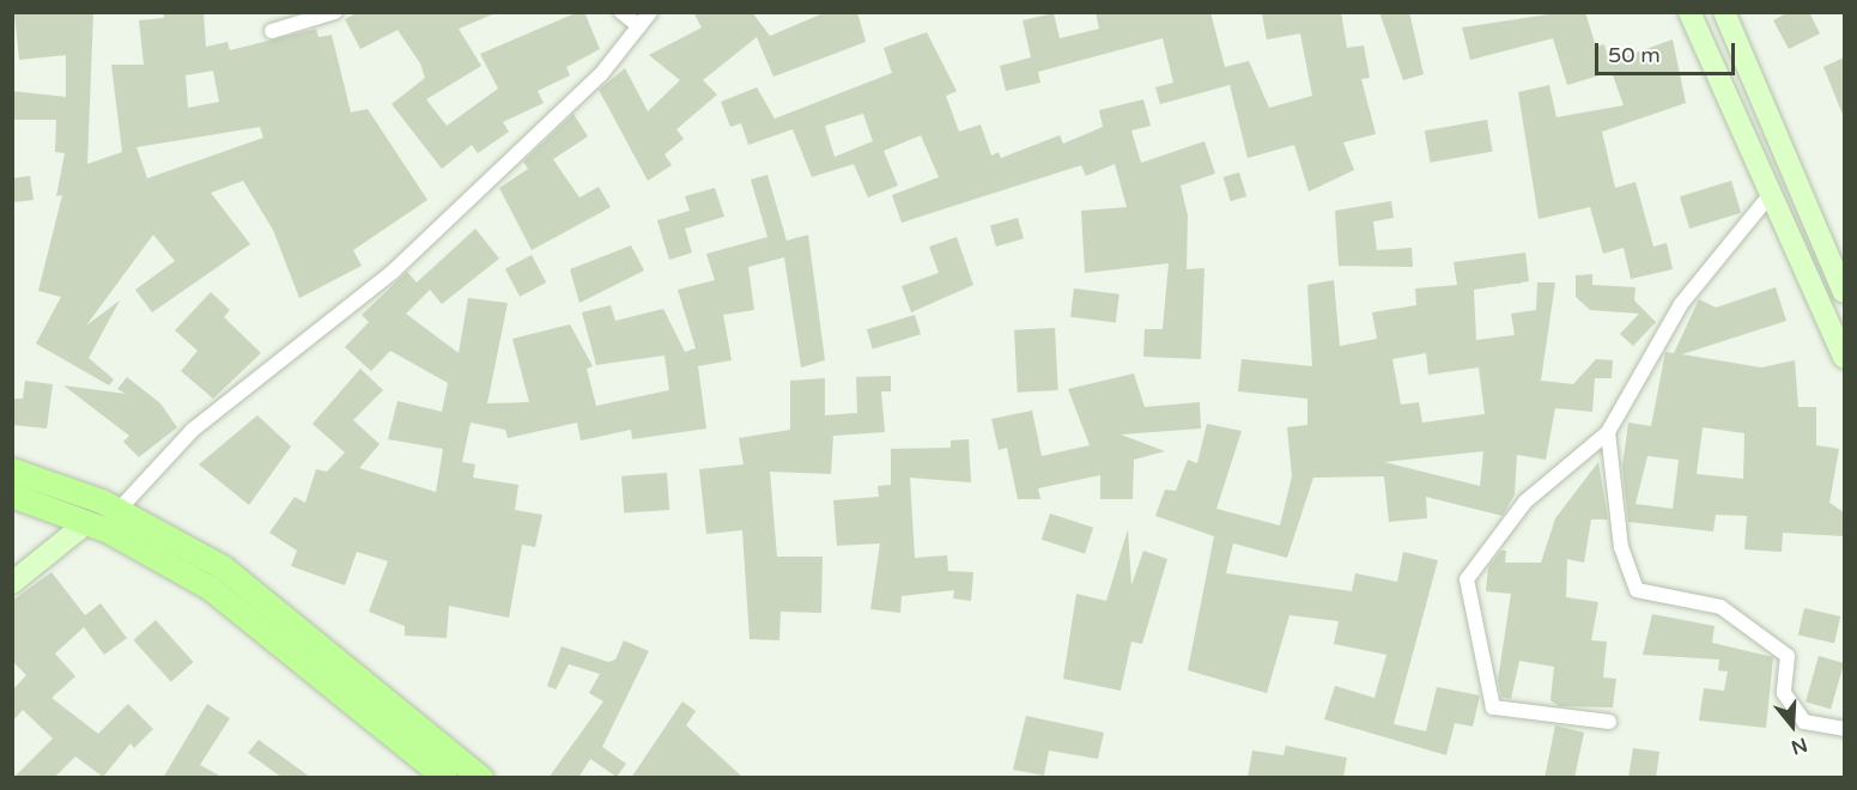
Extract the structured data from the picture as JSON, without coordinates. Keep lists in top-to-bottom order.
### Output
{
  "scale_bar": "50 m",
  "north": "bottom"
}
